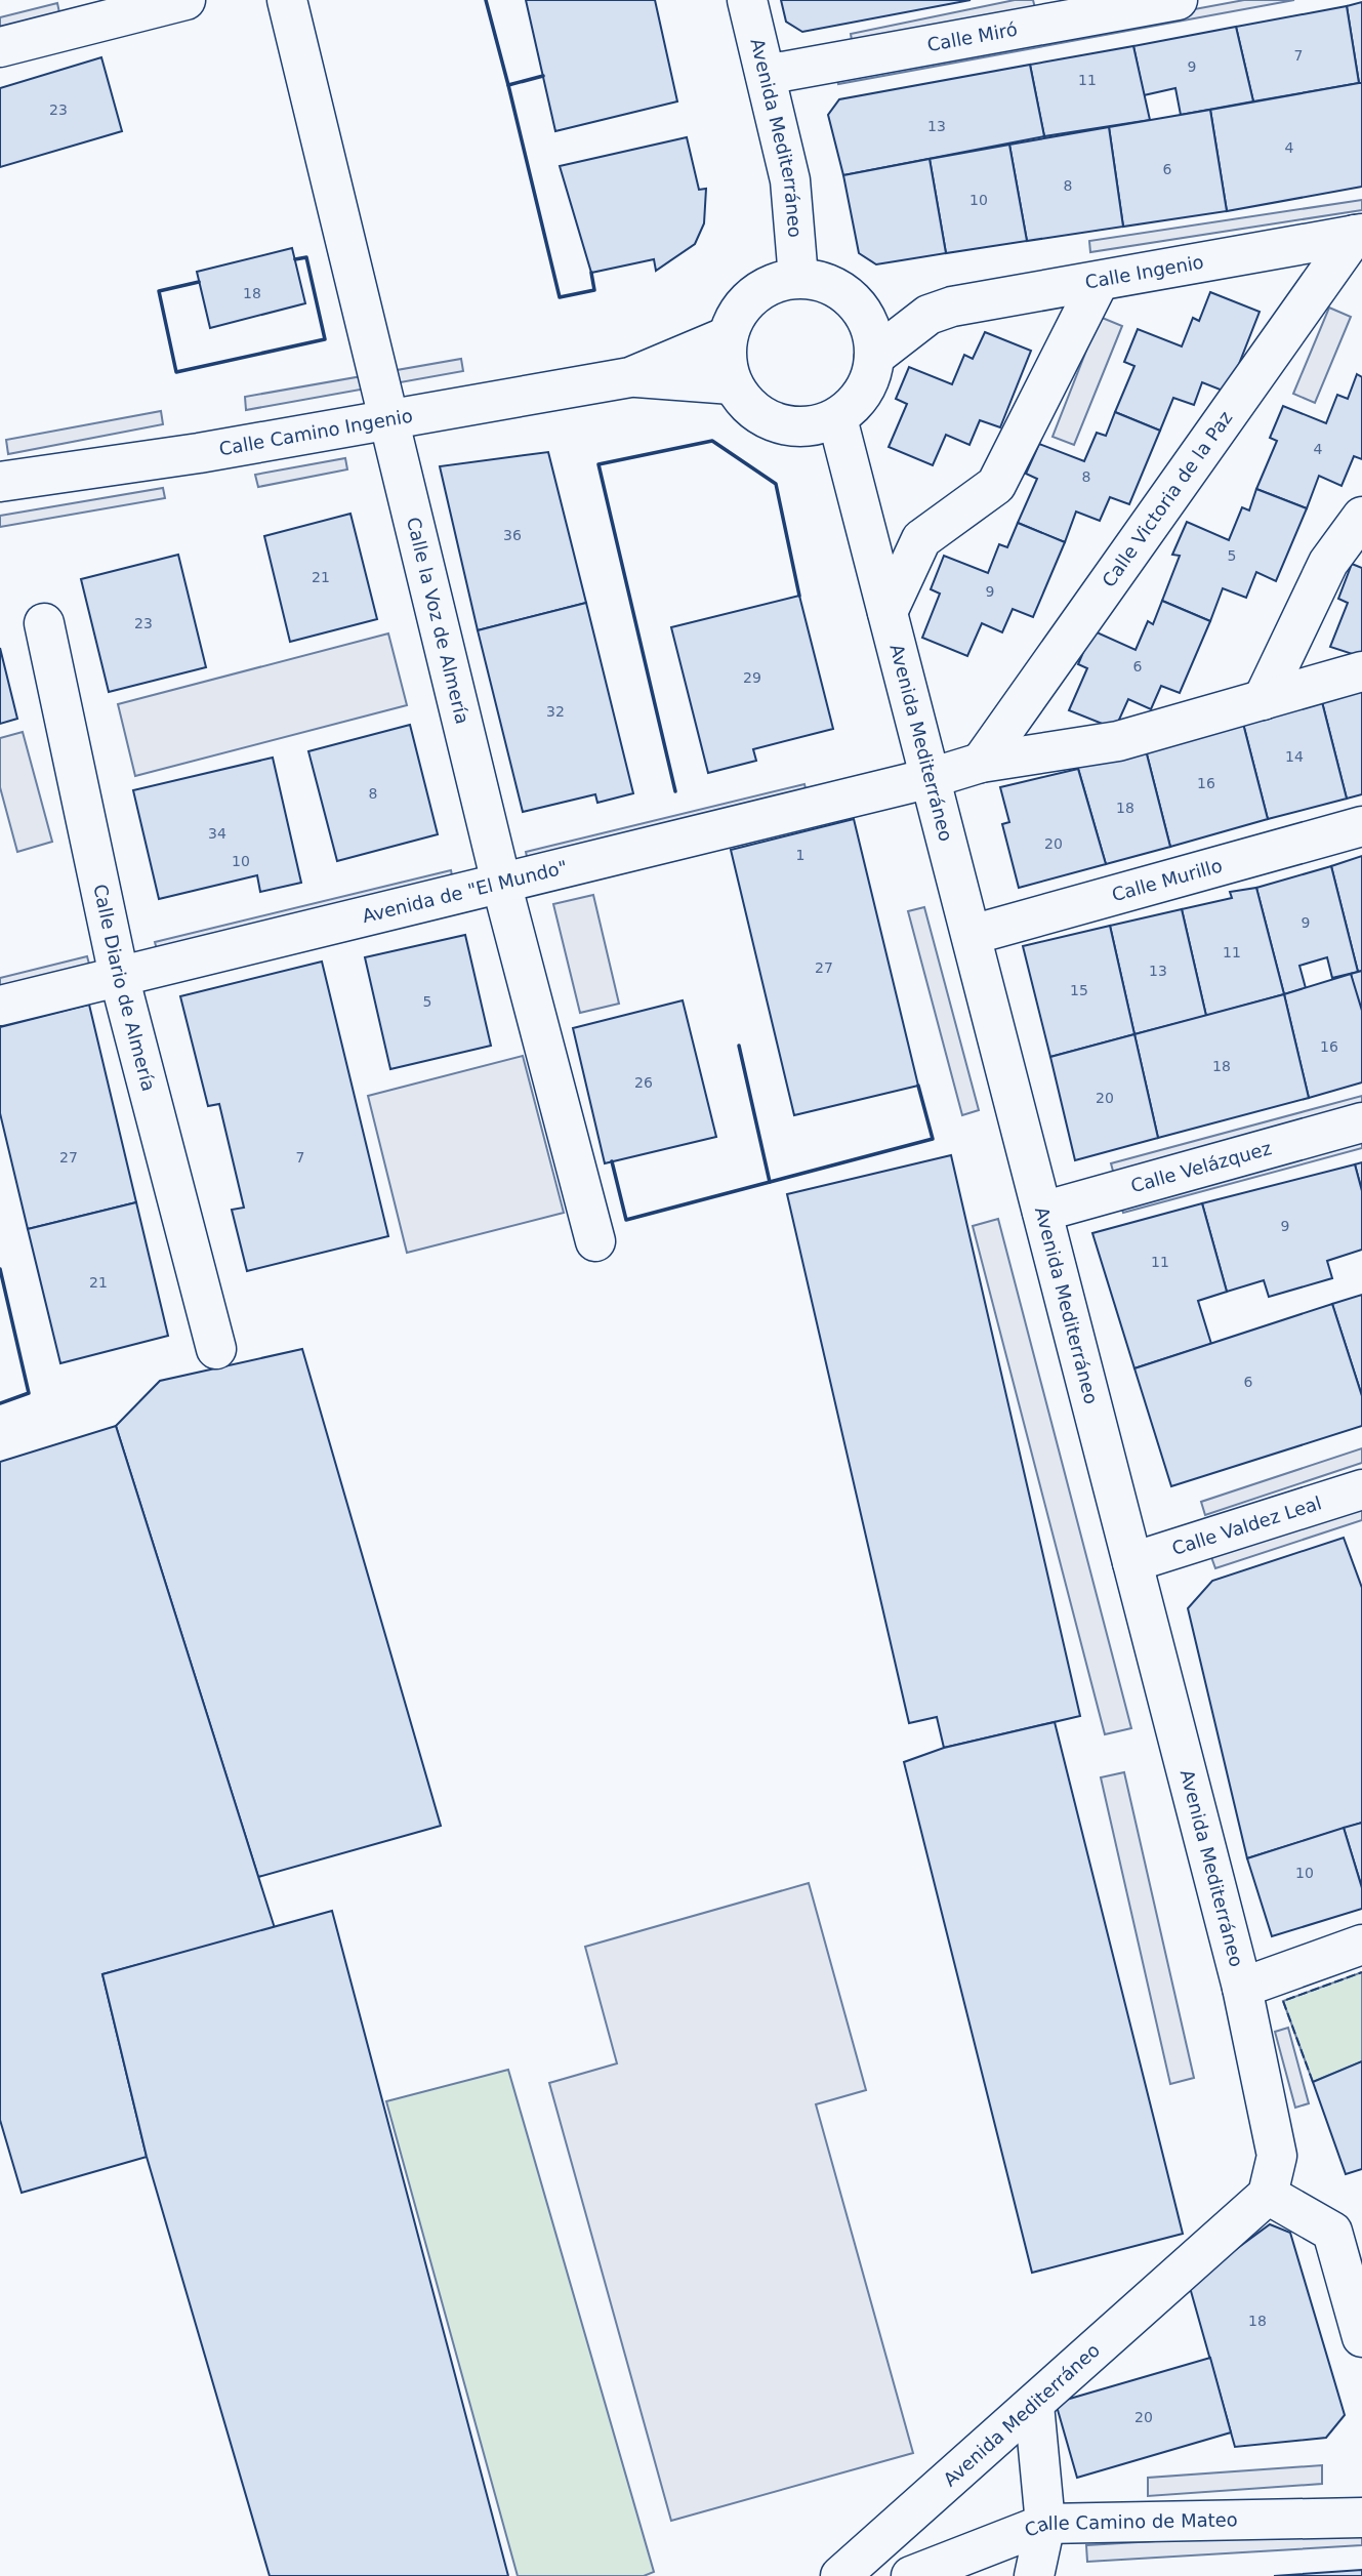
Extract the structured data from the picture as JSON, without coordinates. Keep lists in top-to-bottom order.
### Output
{
  "streets": {
    "street": [
      "Calle Miró",
      "Avenida Mediterráneo",
      "Calle Ingenio",
      "Calle Camino Ingenio",
      "Calle Victoria de la Paz",
      "Calle la Voz de Almería",
      "Calle Murillo",
      "Avenida de \"El Mundo\"",
      "Calle Diario de Almería",
      "Calle Velázquez",
      "Calle Valdez Leal",
      "Calle Camino de Mateo"
    ]
  },
  "crossings": [
    ["Calle Miró", "Avenida Mediterráneo"],
    ["Avenida Mediterráneo", "Calle Ingenio"],
    ["Avenida Mediterráneo", "Calle Camino Ingenio"],
    ["Avenida Mediterráneo", "Calle Murillo"],
    ["Avenida Mediterráneo", "Avenida de \"El Mundo\""],
    ["Avenida Mediterráneo", "Calle Velázquez"],
    ["Avenida Mediterráneo", "Calle Valdez Leal"],
    ["Calle Ingenio", "Calle Camino Ingenio"],
    ["Calle Ingenio", "Calle Victoria de la Paz"],
    ["Calle Camino Ingenio", "Calle la Voz de Almería"],
    ["Calle la Voz de Almería", "Avenida de \"El Mundo\""],
    ["Avenida de \"El Mundo\"", "Calle Diario de Almería"]
  ],
  "house_numbers": [
    "7",
    "9",
    "11",
    "23",
    "13",
    "4",
    "6",
    "8",
    "10",
    "18",
    "4",
    "8",
    "36",
    "5",
    "21",
    "9",
    "23",
    "6",
    "29",
    "32",
    "14",
    "16",
    "8",
    "18",
    "34",
    "20",
    "1",
    "10",
    "9",
    "11",
    "27",
    "13",
    "15",
    "5",
    "16",
    "18",
    "26",
    "20",
    "27",
    "7",
    "9",
    "11",
    "21",
    "6",
    "10",
    "18",
    "20"
  ]
}
